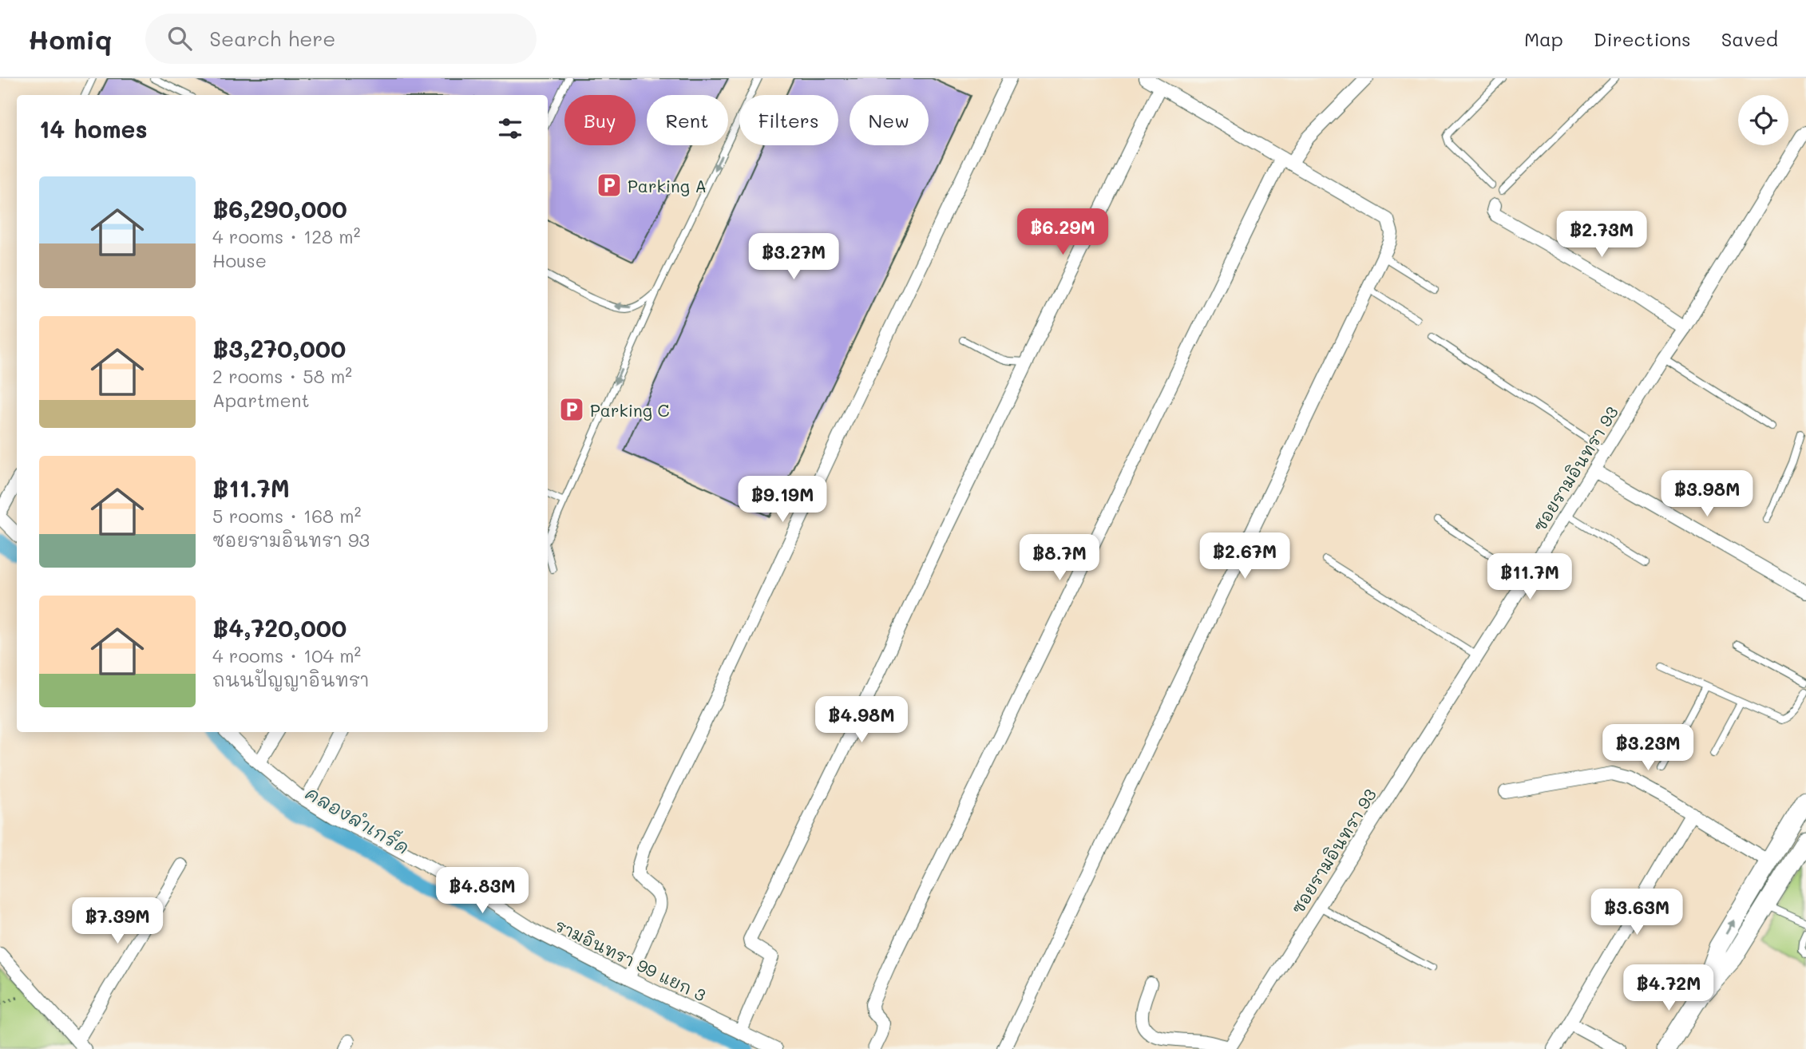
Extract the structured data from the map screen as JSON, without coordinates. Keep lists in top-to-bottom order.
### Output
{
  "streets": {
    "street": ["ซอยรามอินทรา 93", "รามอินทรา 99 แยก 3"]
  },
  "water": ["คลองลำเกร็ด"],
  "places": {
    "parking": ["Parking A", "Parking C"]
  },
  "page": {
    "header": "Homiq",
    "search": "Search here",
    "nav": ["Map", "Directions", "Saved"],
    "chip": [
      "Buy",
      "Rent",
      "Filters",
      "New"
    ],
    "heading": "14 homes",
    "list": [
      {
        "name": "฿6,290,000",
        "note": "4 rooms · 128 m² · House"
      },
      {
        "name": "฿3,270,000",
        "note": "2 rooms · 58 m² · Apartment"
      },
      {
        "name": "฿11.7M",
        "note": "5 rooms · 168 m² · ซอยรามอินทรา 93"
      },
      {
        "name": "฿4,720,000",
        "note": "4 rooms · 104 m² · ถนนปัญญาอินทรา"
      }
    ],
    "price": [
      "฿6.29M",
      "฿2.73M",
      "฿3.27M",
      "฿3.98M",
      "฿9.19M",
      "฿2.67M",
      "฿8.7M",
      "฿11.7M",
      "฿4.98M",
      "฿3.23M",
      "฿4.83M",
      "฿3.63M",
      "฿7.39M",
      "฿4.72M"
    ]
  }
}
